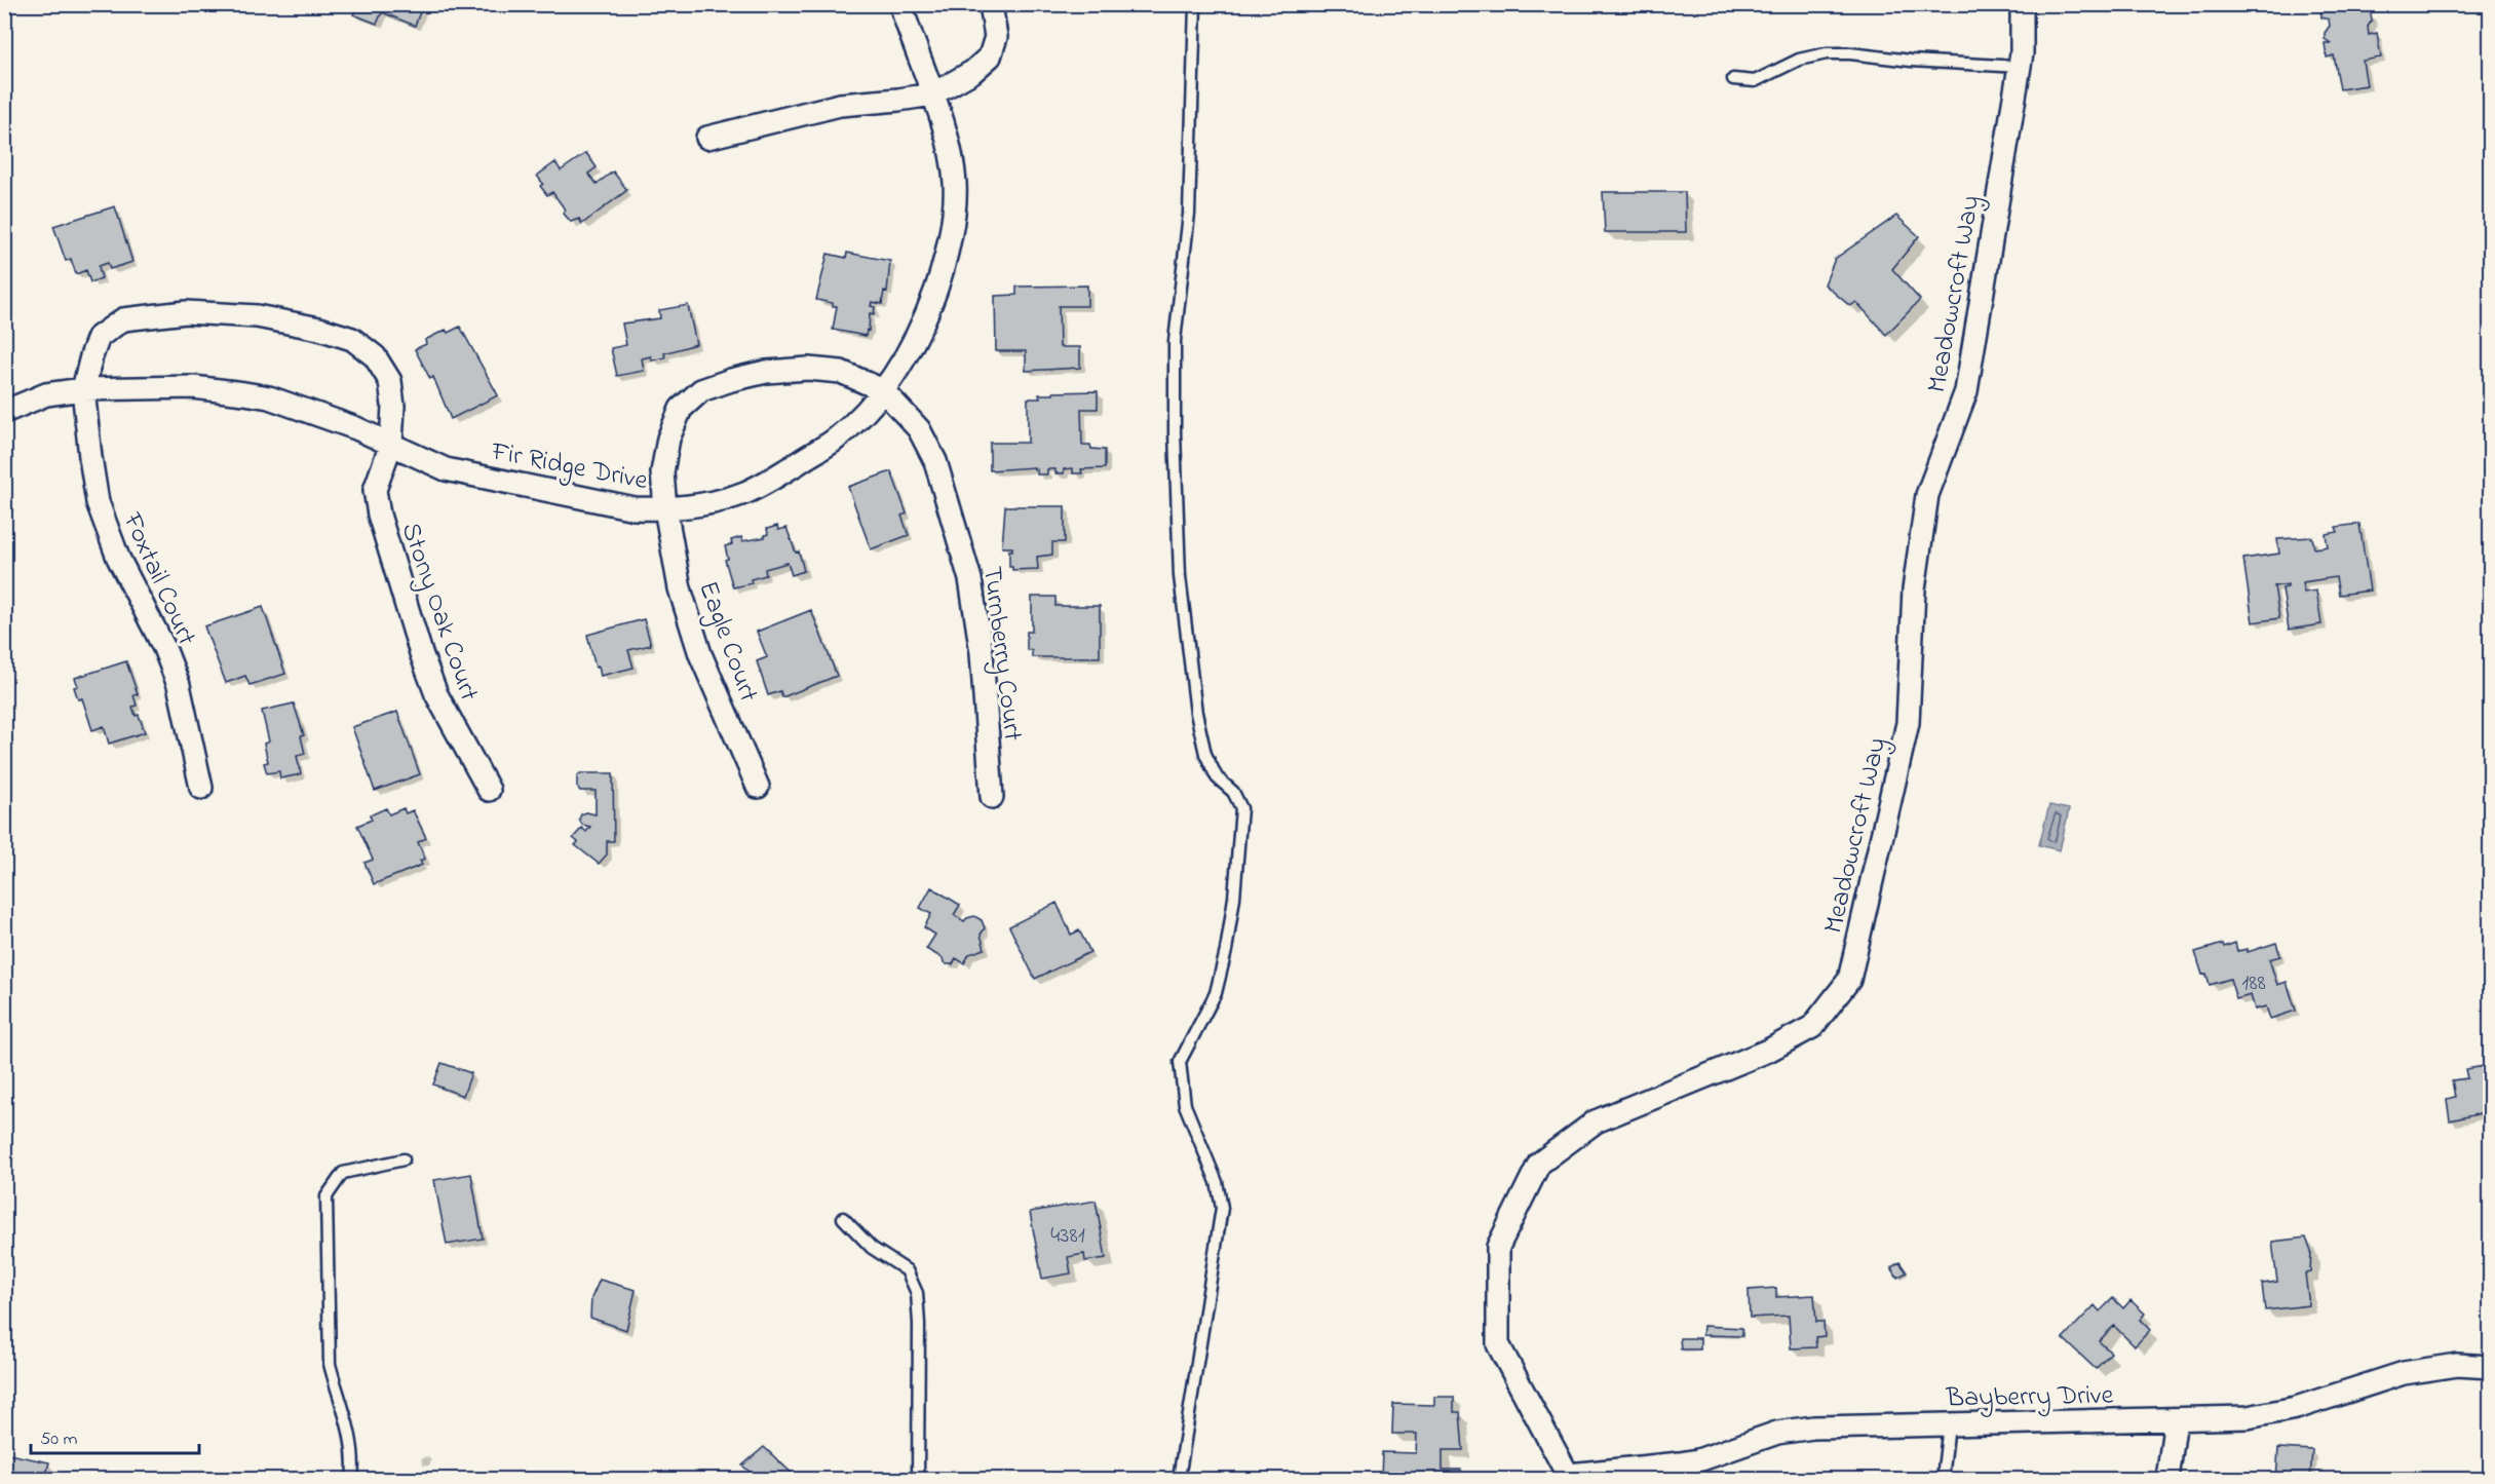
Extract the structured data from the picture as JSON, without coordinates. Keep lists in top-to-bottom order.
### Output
{
  "streets": {
    "street": [
      "Meadowcroft Way",
      "Fir Ridge Drive",
      "Foxtail Court",
      "Stony Oak Court",
      "Eagle Court",
      "Turnberry Court",
      "Bayberry Drive"
    ]
  },
  "crossings": [
    ["Meadowcroft Way", "Bayberry Drive"],
    ["Fir Ridge Drive", "Foxtail Court"],
    ["Fir Ridge Drive", "Stony Oak Court"],
    ["Fir Ridge Drive", "Eagle Court"],
    ["Fir Ridge Drive", "Turnberry Court"],
    ["Foxtail Court", "Stony Oak Court"],
    ["Eagle Court", "Turnberry Court"]
  ],
  "house_numbers": ["188", "4381"],
  "scale_bar": "50 m"
}
